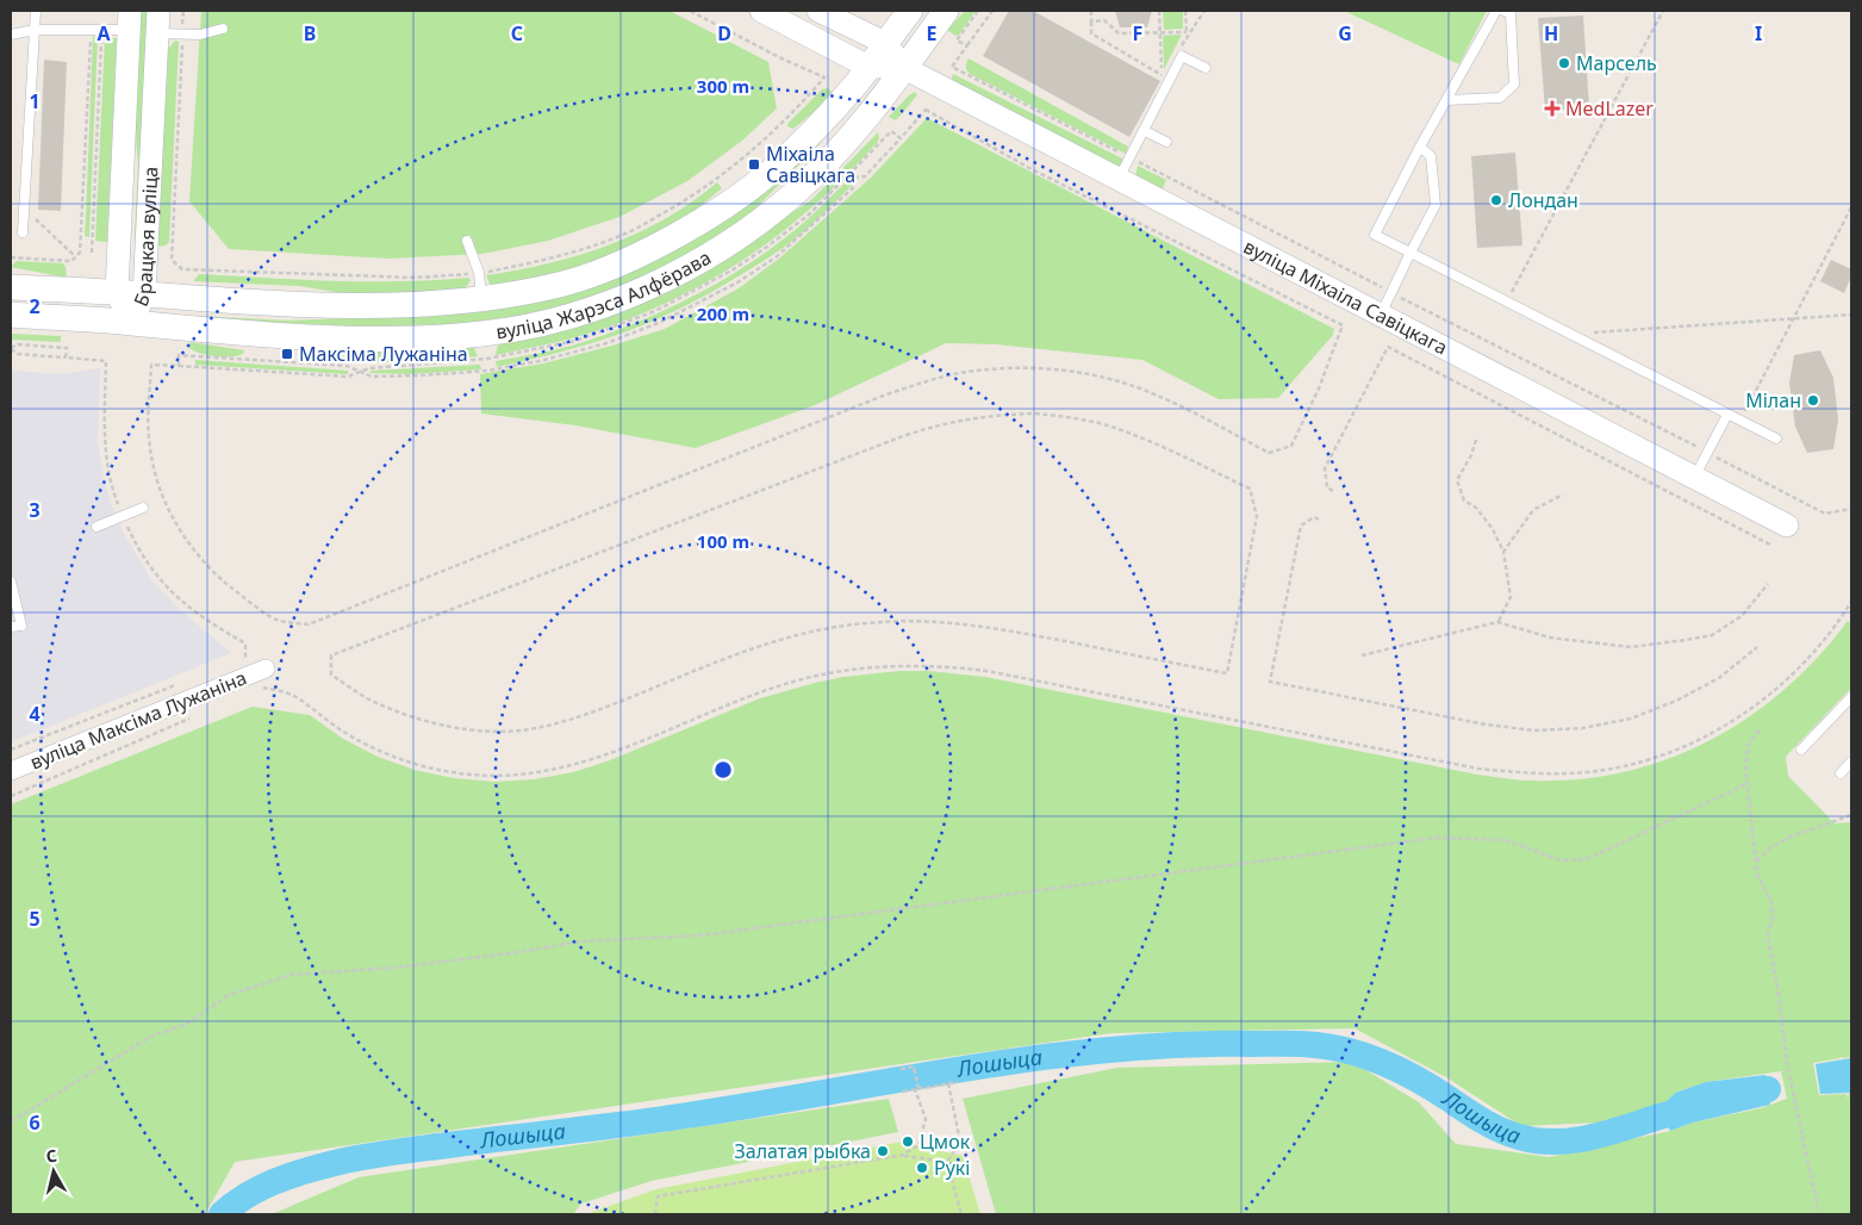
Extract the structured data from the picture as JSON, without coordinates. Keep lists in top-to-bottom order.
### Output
{
  "streets": {
    "main road": ["вуліца Жарэса Алфёрава"],
    "street": ["Брацкая вуліца", "вуліца Міхаіла Савіцкага", "вуліца Максіма Лужаніна"]
  },
  "crossings": [
    ["Брацкая вуліца", "вуліца Жарэса Алфёрава"],
    ["вуліца Жарэса Алфёрава", "вуліца Міхаіла Савіцкага"]
  ],
  "water": ["Лошыца"],
  "places": {
    "other": [
      "Марсель",
      "Лондан",
      "Мілан",
      "Цмок",
      "Залатая рыбка",
      "Рукі"
    ],
    "health": ["MedLazer"],
    "transit": ["Міхаіла Савіцкага", "Максіма Лужаніна"]
  },
  "north": "top",
  "grid": {
    "columns": [
      "A",
      "B",
      "C",
      "D",
      "E",
      "F",
      "G",
      "H",
      "I"
    ],
    "rows": [
      "1",
      "2",
      "3",
      "4",
      "5",
      "6"
    ]
  },
  "rings": ["300 m", "200 m", "100 m"]
}
